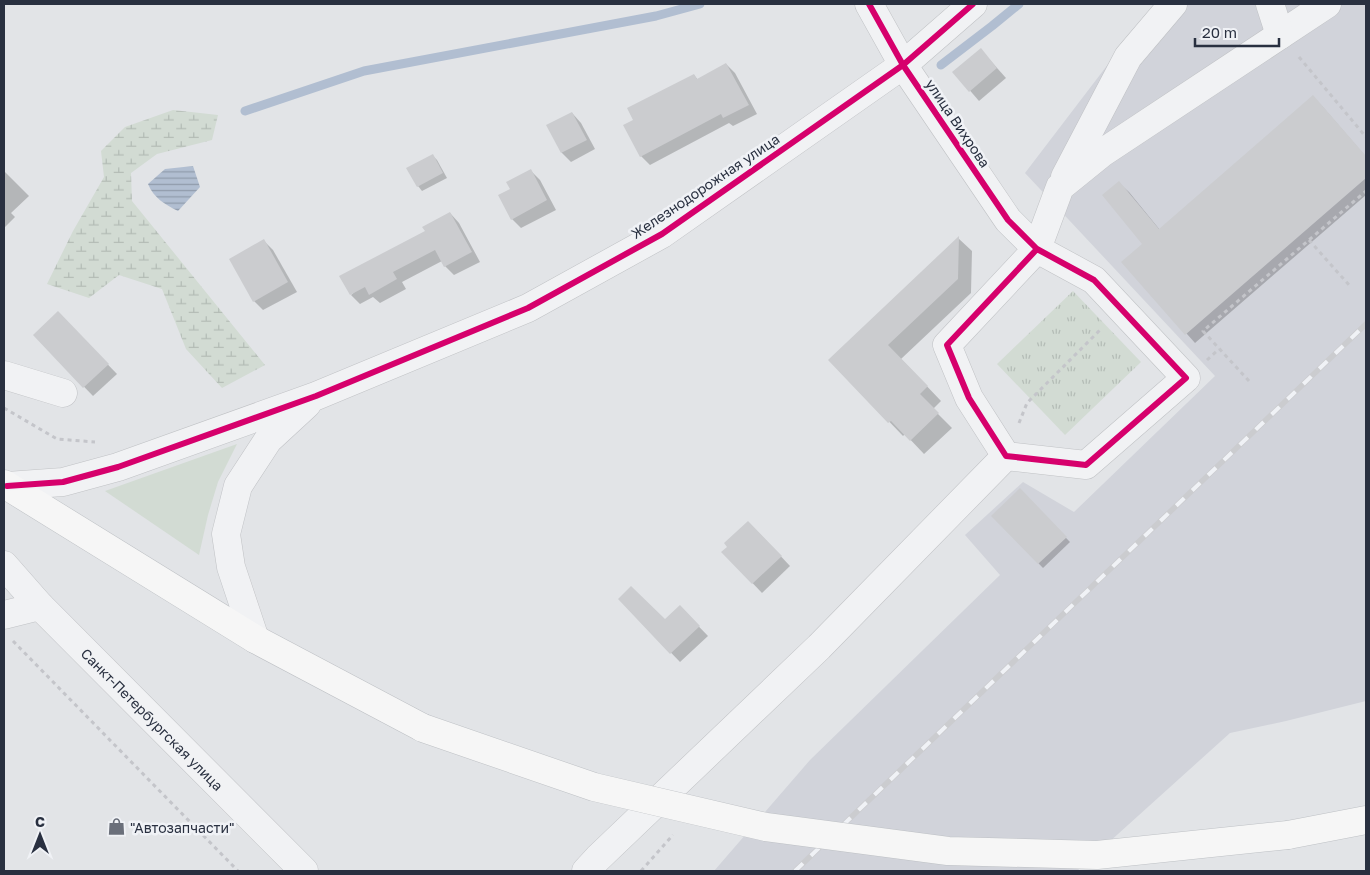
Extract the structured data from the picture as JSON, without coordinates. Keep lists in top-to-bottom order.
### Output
{
  "streets": {
    "street": ["улица Вихрова", "Железнодорожная улица", "Санкт-Петербургская улица"]
  },
  "crossings": [
    ["улица Вихрова", "Железнодорожная улица"]
  ],
  "places": {
    "shop": ["\"Автозапчасти\""]
  },
  "scale_bar": "20 m",
  "north": "top"
}
